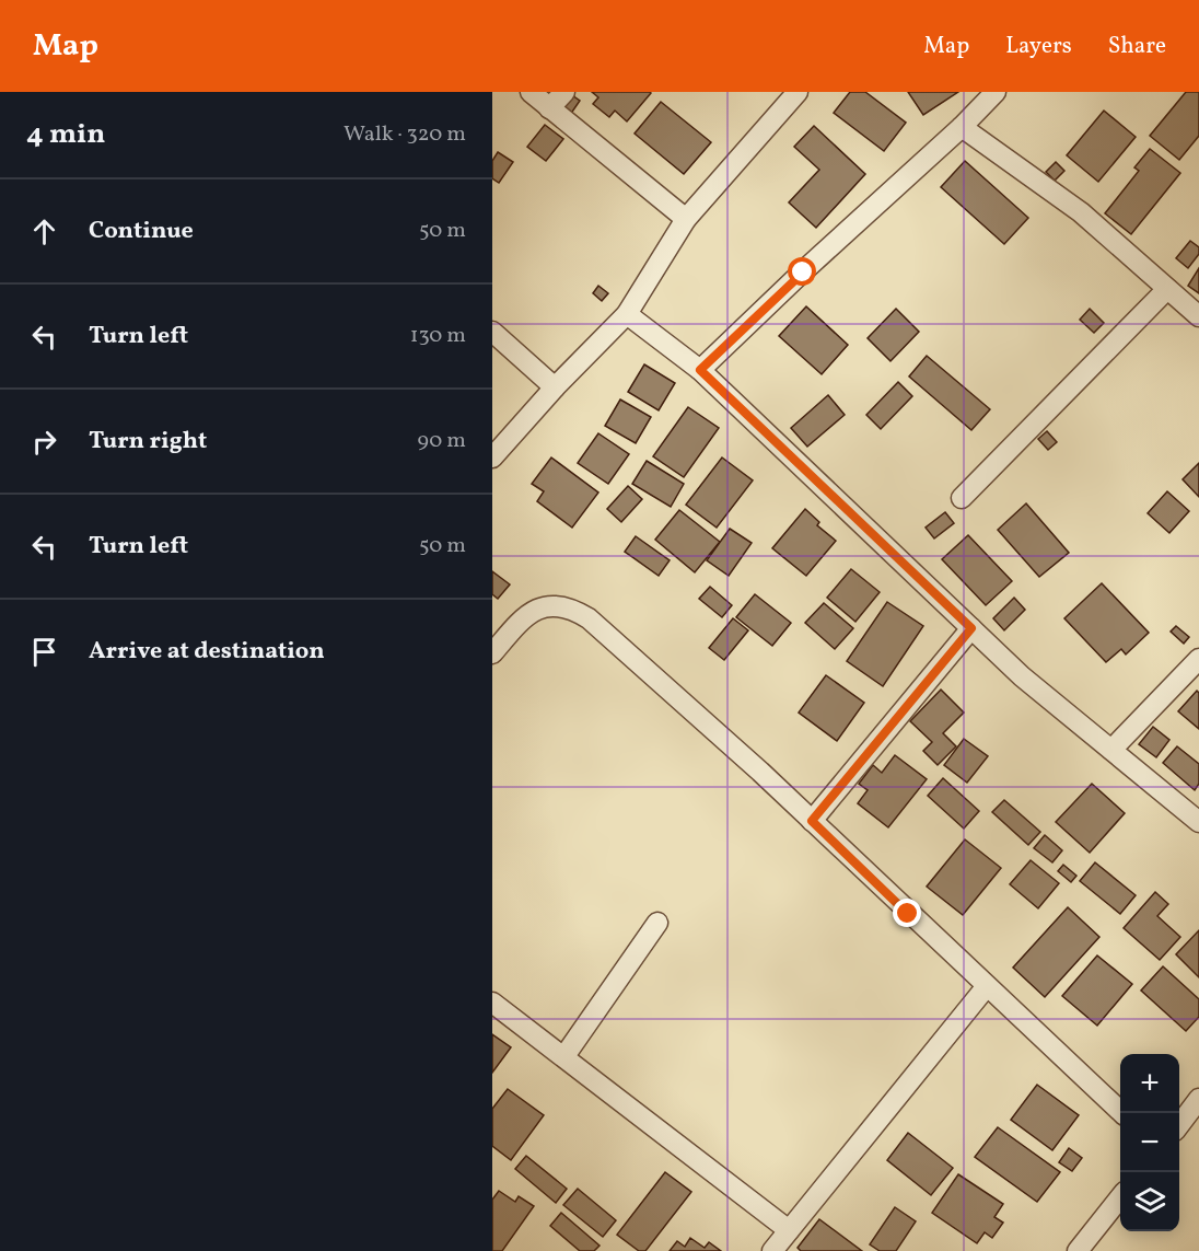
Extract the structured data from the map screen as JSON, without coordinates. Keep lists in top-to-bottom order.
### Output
{
  "page": {
    "header": "Map",
    "nav": ["Map", "Layers", "Share"],
    "heading": ["4 min", "Walk · 320 m"],
    "list": [
      ["Continue", "50 m"],
      ["Turn left", "130 m"],
      ["Turn right", "90 m"],
      ["Turn left", "50 m"],
      "Arrive at destination"
    ],
    "map_buttons": ["+", "−"]
  }
}
